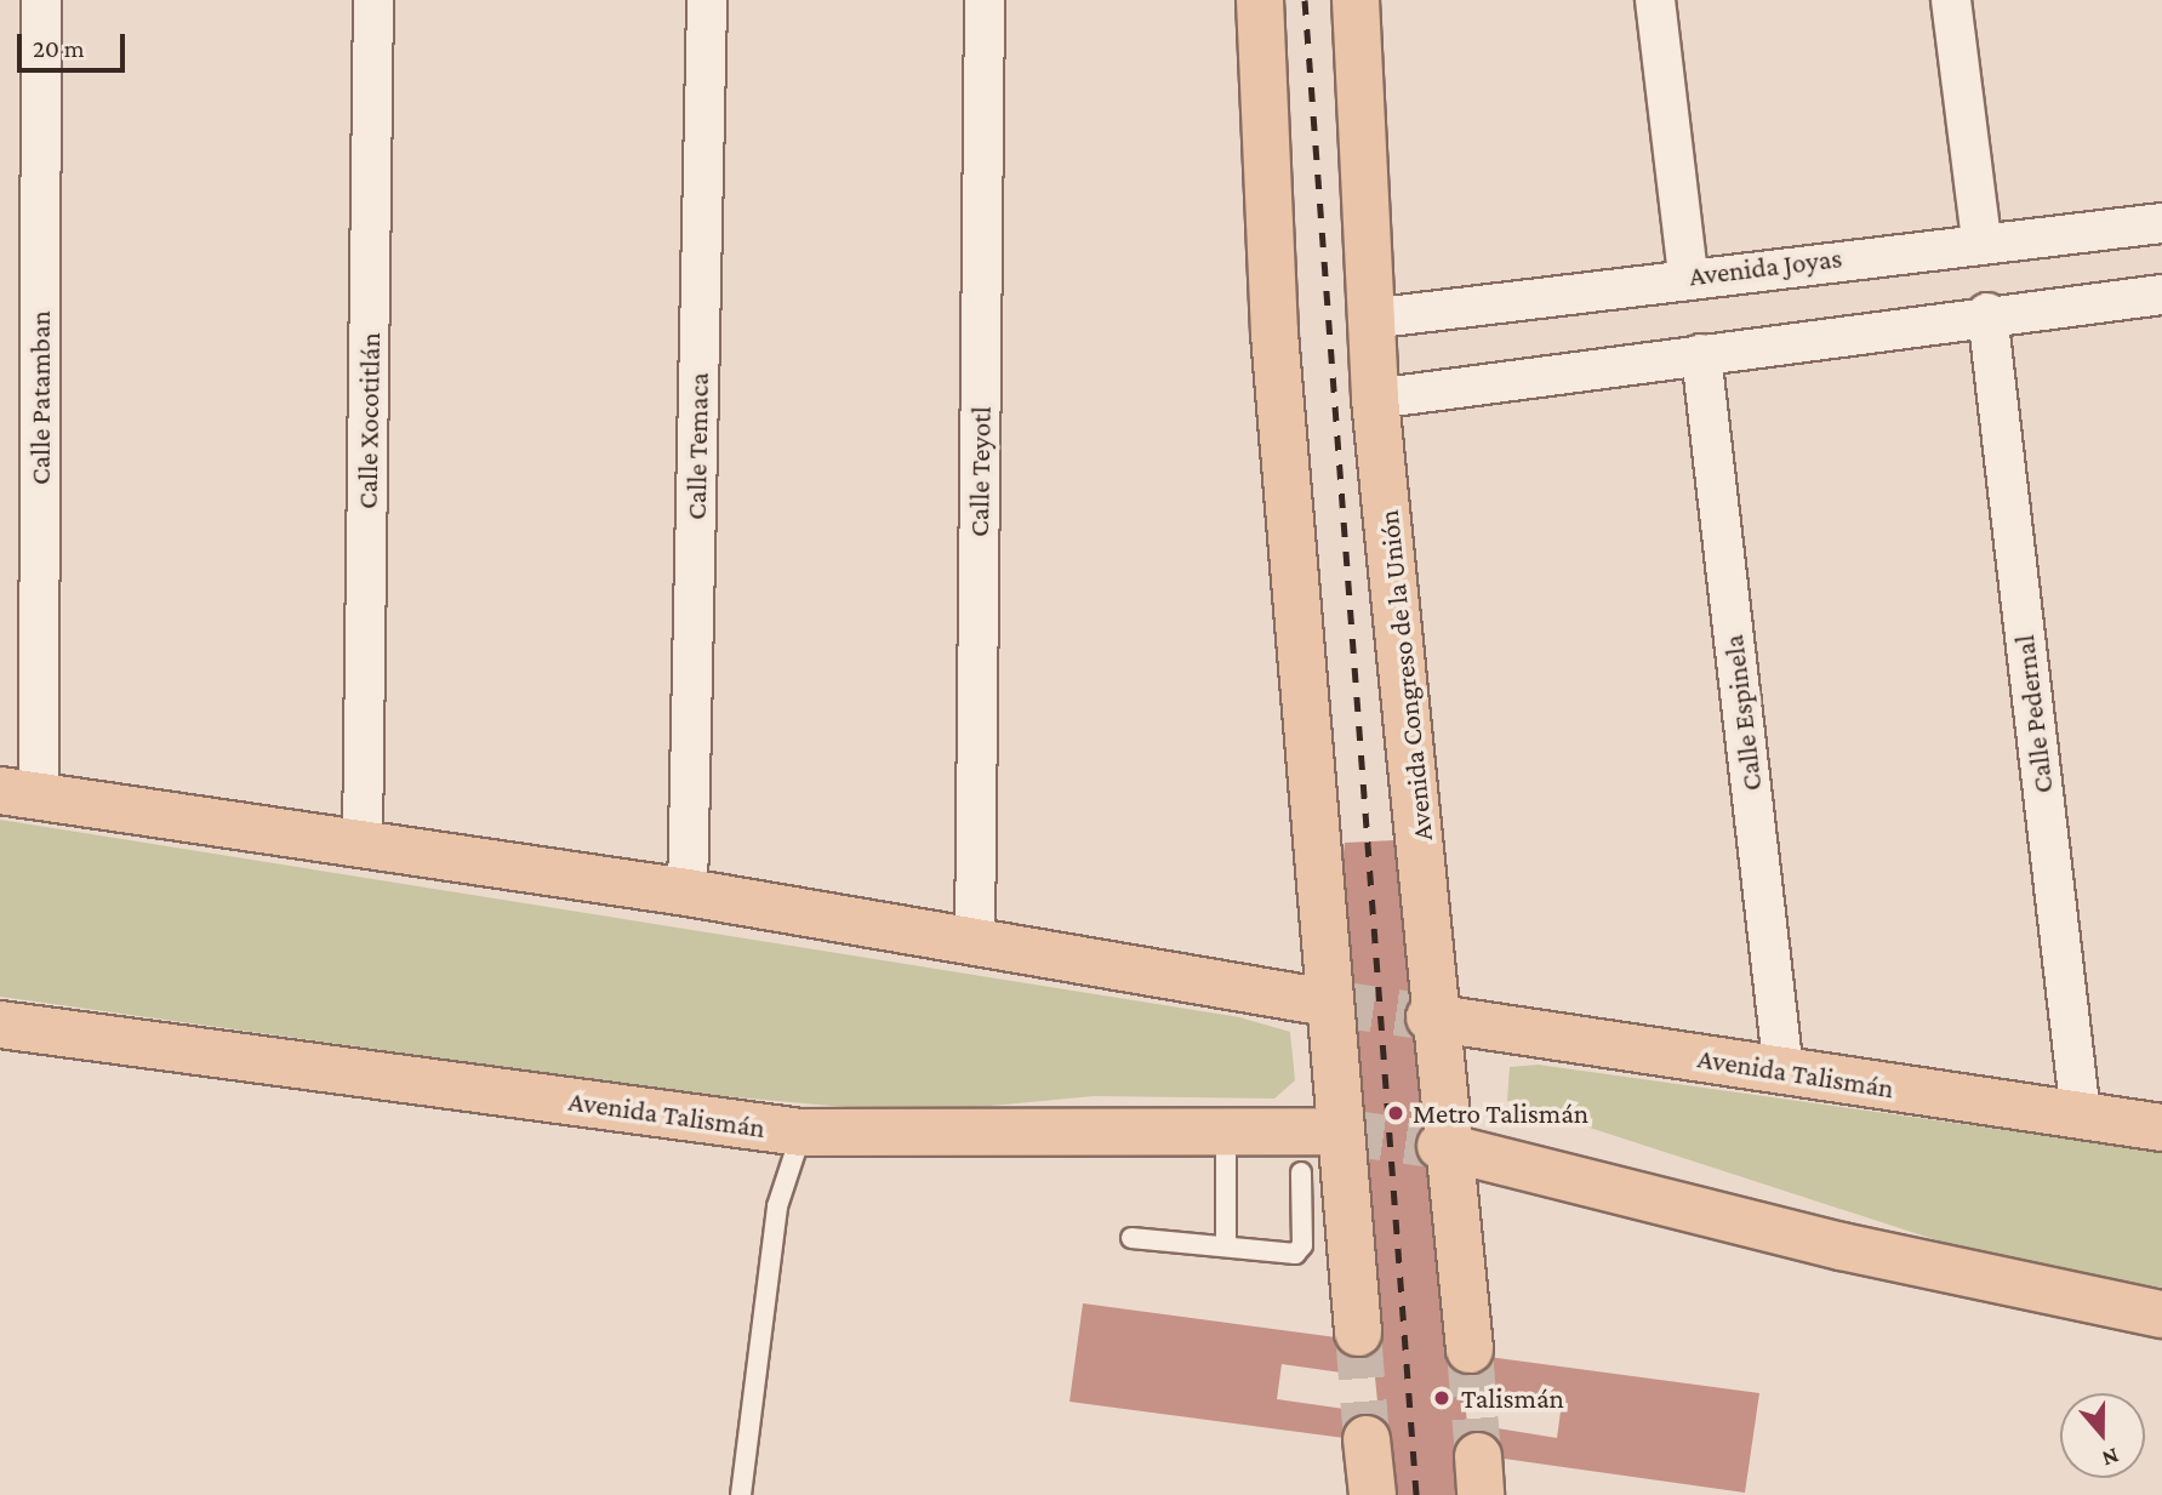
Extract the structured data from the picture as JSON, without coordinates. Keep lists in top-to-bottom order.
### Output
{
  "streets": {
    "main road": ["Avenida Congreso de la Unión", "Avenida Talismán"],
    "street": [
      "Avenida Joyas",
      "Calle Patamban",
      "Calle Xocotitlán",
      "Calle Temaca",
      "Calle Teyotl",
      "Calle Espinela",
      "Calle Pedernal"
    ]
  },
  "crossings": [
    ["Avenida Joyas", "Avenida Congreso de la Unión"],
    ["Avenida Congreso de la Unión", "Avenida Talismán"],
    ["Calle Espinela", "Avenida Talismán"],
    ["Calle Pedernal", "Avenida Talismán"]
  ],
  "places": ["Metro Talismán", "Talismán"],
  "scale_bar": "20 m",
  "north": "bottom"
}
